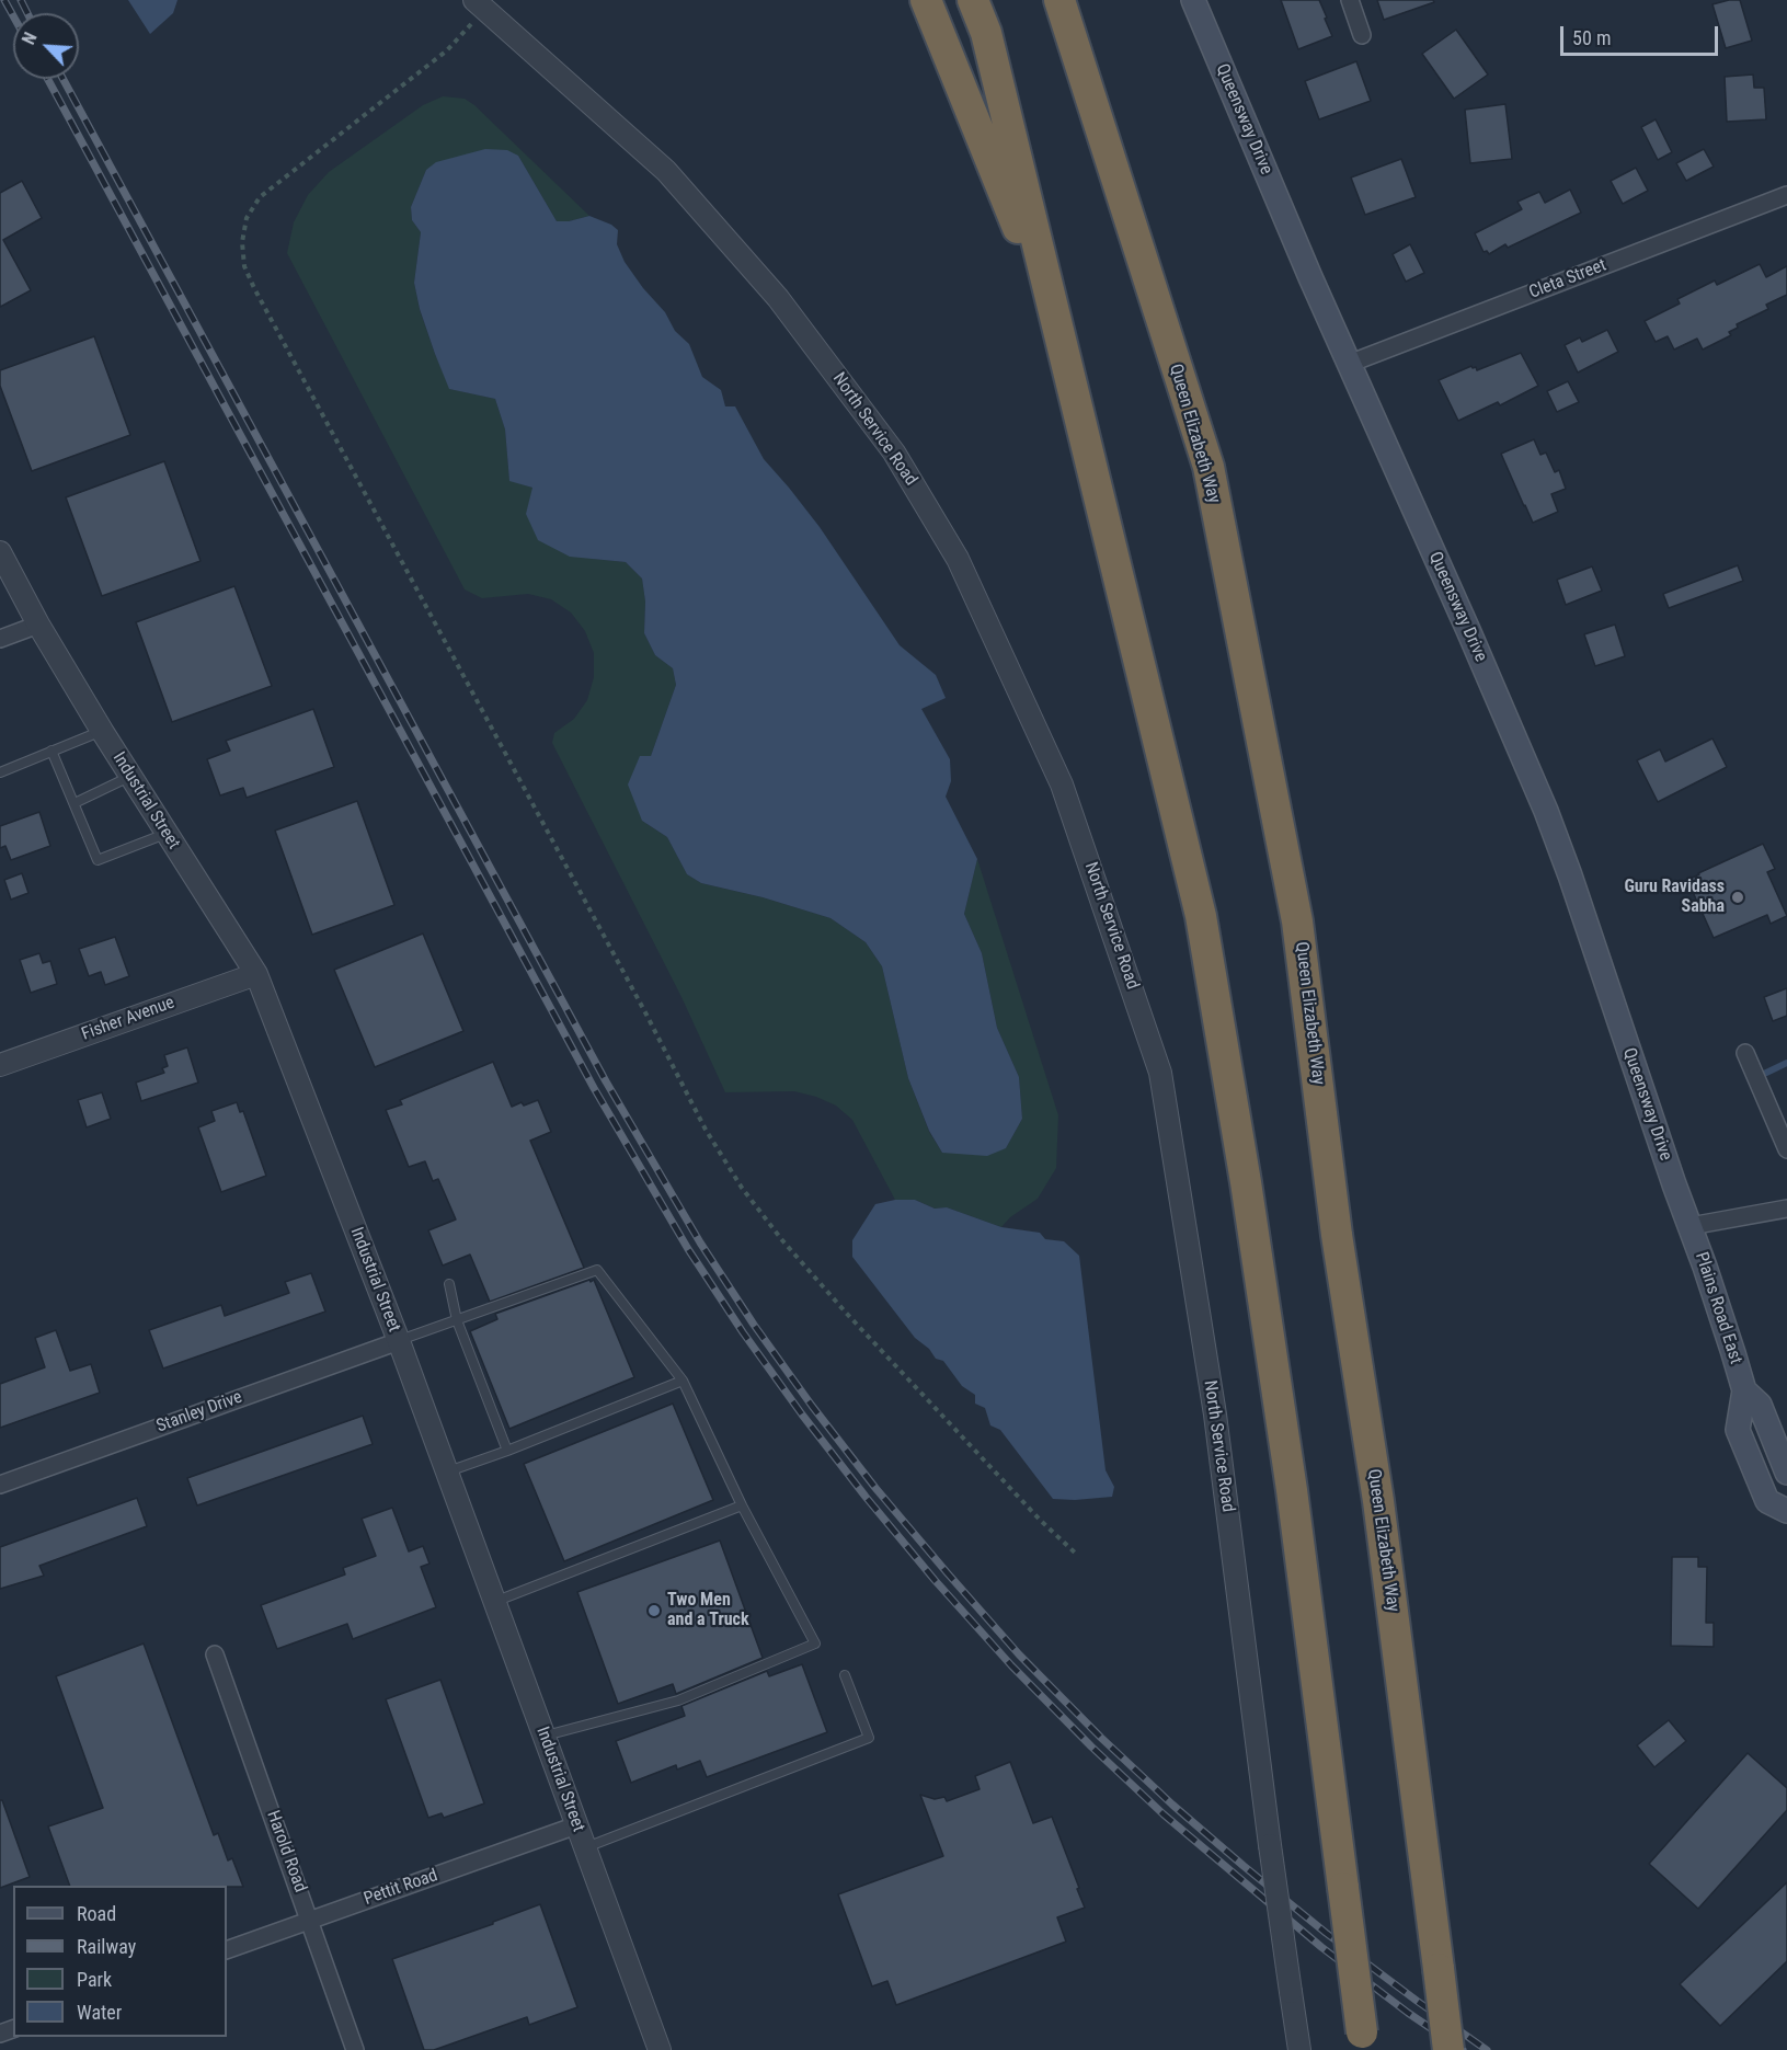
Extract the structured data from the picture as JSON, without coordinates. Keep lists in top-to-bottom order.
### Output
{
  "streets": {
    "highway": ["Queen Elizabeth Way"],
    "main road": ["Queensway Drive", "Plains Road East"],
    "street": [
      "Cleta Street",
      "North Service Road",
      "Industrial Street",
      "Fisher Avenue",
      "Stanley Drive",
      "Harold Road",
      "Pettit Road"
    ]
  },
  "crossings": [
    ["Queensway Drive", "Cleta Street"],
    ["Queensway Drive", "Plains Road East"],
    ["Industrial Street", "Fisher Avenue"],
    ["Industrial Street", "Stanley Drive"],
    ["Industrial Street", "Pettit Road"],
    ["Harold Road", "Pettit Road"]
  ],
  "places": ["Guru Ravidass Sabha", "Two Men and a Truck"],
  "legend": [
    "Road",
    "Railway",
    "Park",
    "Water"
  ],
  "scale_bar": "50 m",
  "north": "top left"
}
